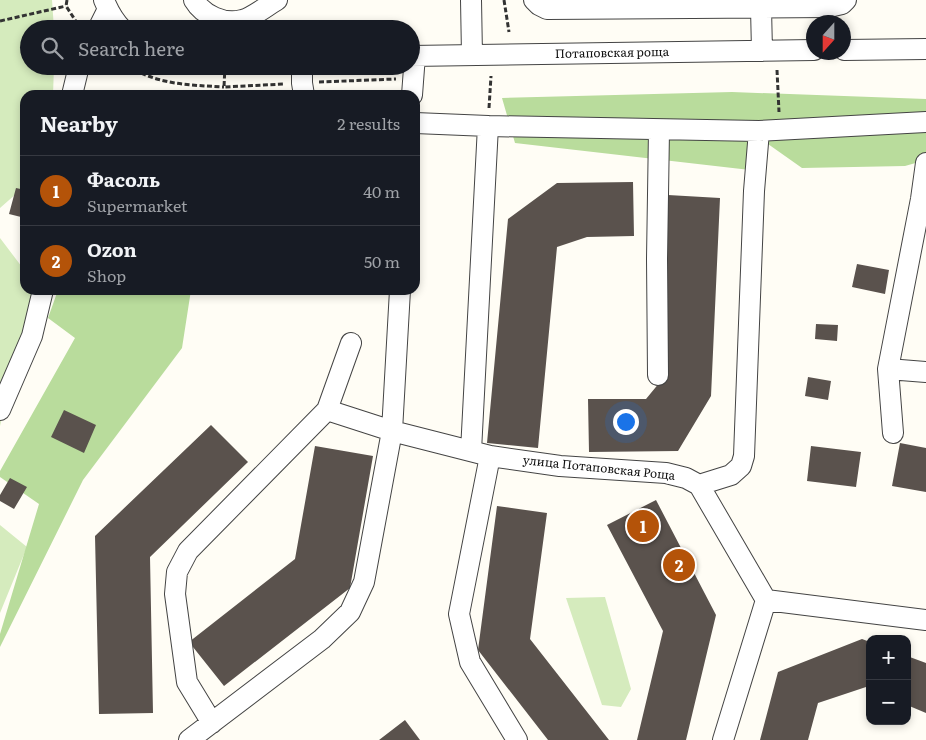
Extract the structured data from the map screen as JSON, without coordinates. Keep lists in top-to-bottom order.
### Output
{
  "streets": {
    "street": ["Потаповская роща", "улица Потаповская Роща"]
  },
  "north": "bottom",
  "page": {
    "search": "Search here",
    "heading": ["Nearby", "2 results"],
    "list": [
      {
        "mark": "1",
        "name": "Фасоль",
        "note": "Supermarket",
        "value": "40 m"
      },
      {
        "mark": "2",
        "name": "Ozon",
        "note": "Shop",
        "value": "50 m"
      }
    ],
    "pins": ["1", "2"],
    "map_buttons": ["+", "−"]
  }
}
